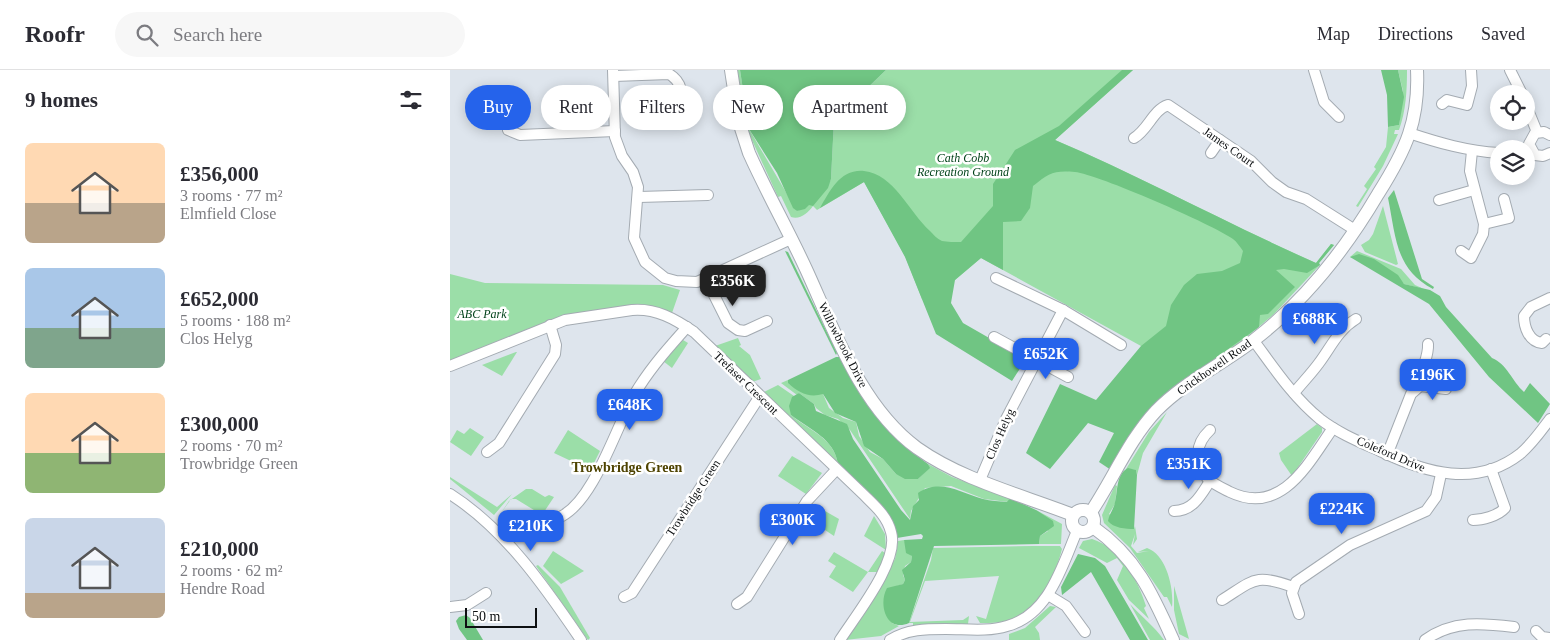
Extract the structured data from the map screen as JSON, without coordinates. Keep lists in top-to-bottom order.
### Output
{
  "streets": {
    "street": [
      "James Court",
      "Willowbrook Drive",
      "Crickhowell Road",
      "Trefaser Crescent",
      "Clos Helyg",
      "Coleford Drive",
      "Trowbridge Green"
    ]
  },
  "crossings": [
    ["James Court", "Crickhowell Road"],
    ["Willowbrook Drive", "Crickhowell Road"],
    ["Willowbrook Drive", "Clos Helyg"],
    ["Crickhowell Road", "Coleford Drive"],
    ["Trefaser Crescent", "Trowbridge Green"]
  ],
  "districts": ["Trowbridge Green"],
  "parks": ["Cath Cobb Recreation Ground", "ABC Park"],
  "scale_bar": "50 m",
  "page": {
    "header": "Roofr",
    "search": "Search here",
    "nav": ["Map", "Directions", "Saved"],
    "heading": "9 homes",
    "chip": [
      "Buy",
      "Rent",
      "Filters",
      "New",
      "Apartment"
    ],
    "list": [
      {
        "name": "£356,000",
        "note": "3 rooms · 77 m² · Elmfield Close"
      },
      {
        "name": "£652,000",
        "note": "5 rooms · 188 m² · Clos Helyg"
      },
      {
        "name": "£300,000",
        "note": "2 rooms · 70 m² · Trowbridge Green"
      },
      {
        "name": "£210,000",
        "note": "2 rooms · 62 m² · Hendre Road"
      }
    ],
    "price": [
      "£356K",
      "£688K",
      "£652K",
      "£196K",
      "£648K",
      "£351K",
      "£224K",
      "£300K",
      "£210K"
    ],
    "scale": "50 m"
  }
}
